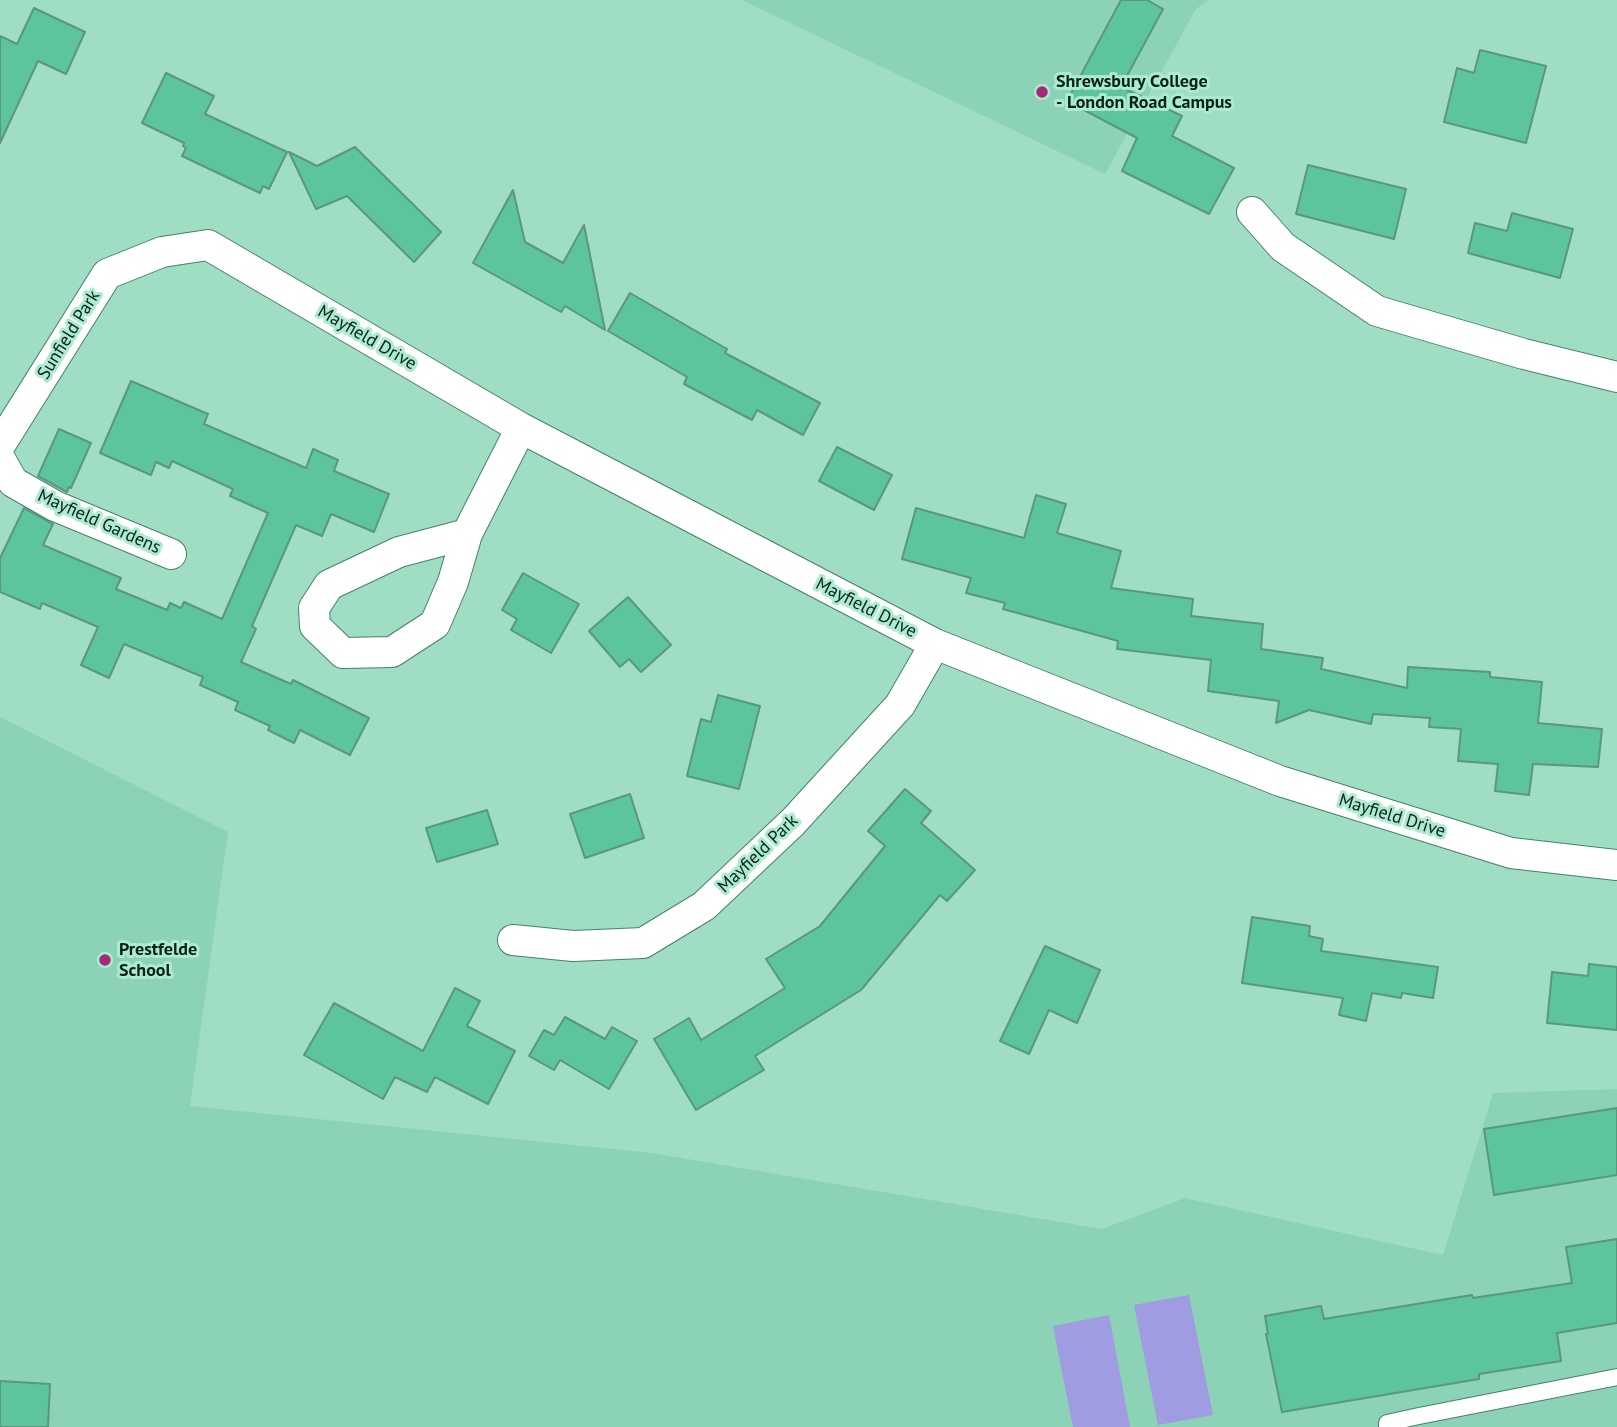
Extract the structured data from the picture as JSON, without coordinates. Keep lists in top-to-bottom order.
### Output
{
  "streets": {
    "street": [
      "Sunfield Park",
      "Mayfield Drive",
      "Mayfield Gardens",
      "Mayfield Park"
    ]
  },
  "crossings": [
    ["Sunfield Park", "Mayfield Drive"],
    ["Mayfield Drive", "Mayfield Park"]
  ],
  "places": ["Shrewsbury College - London Road Campus", "Prestfelde School"]
}
